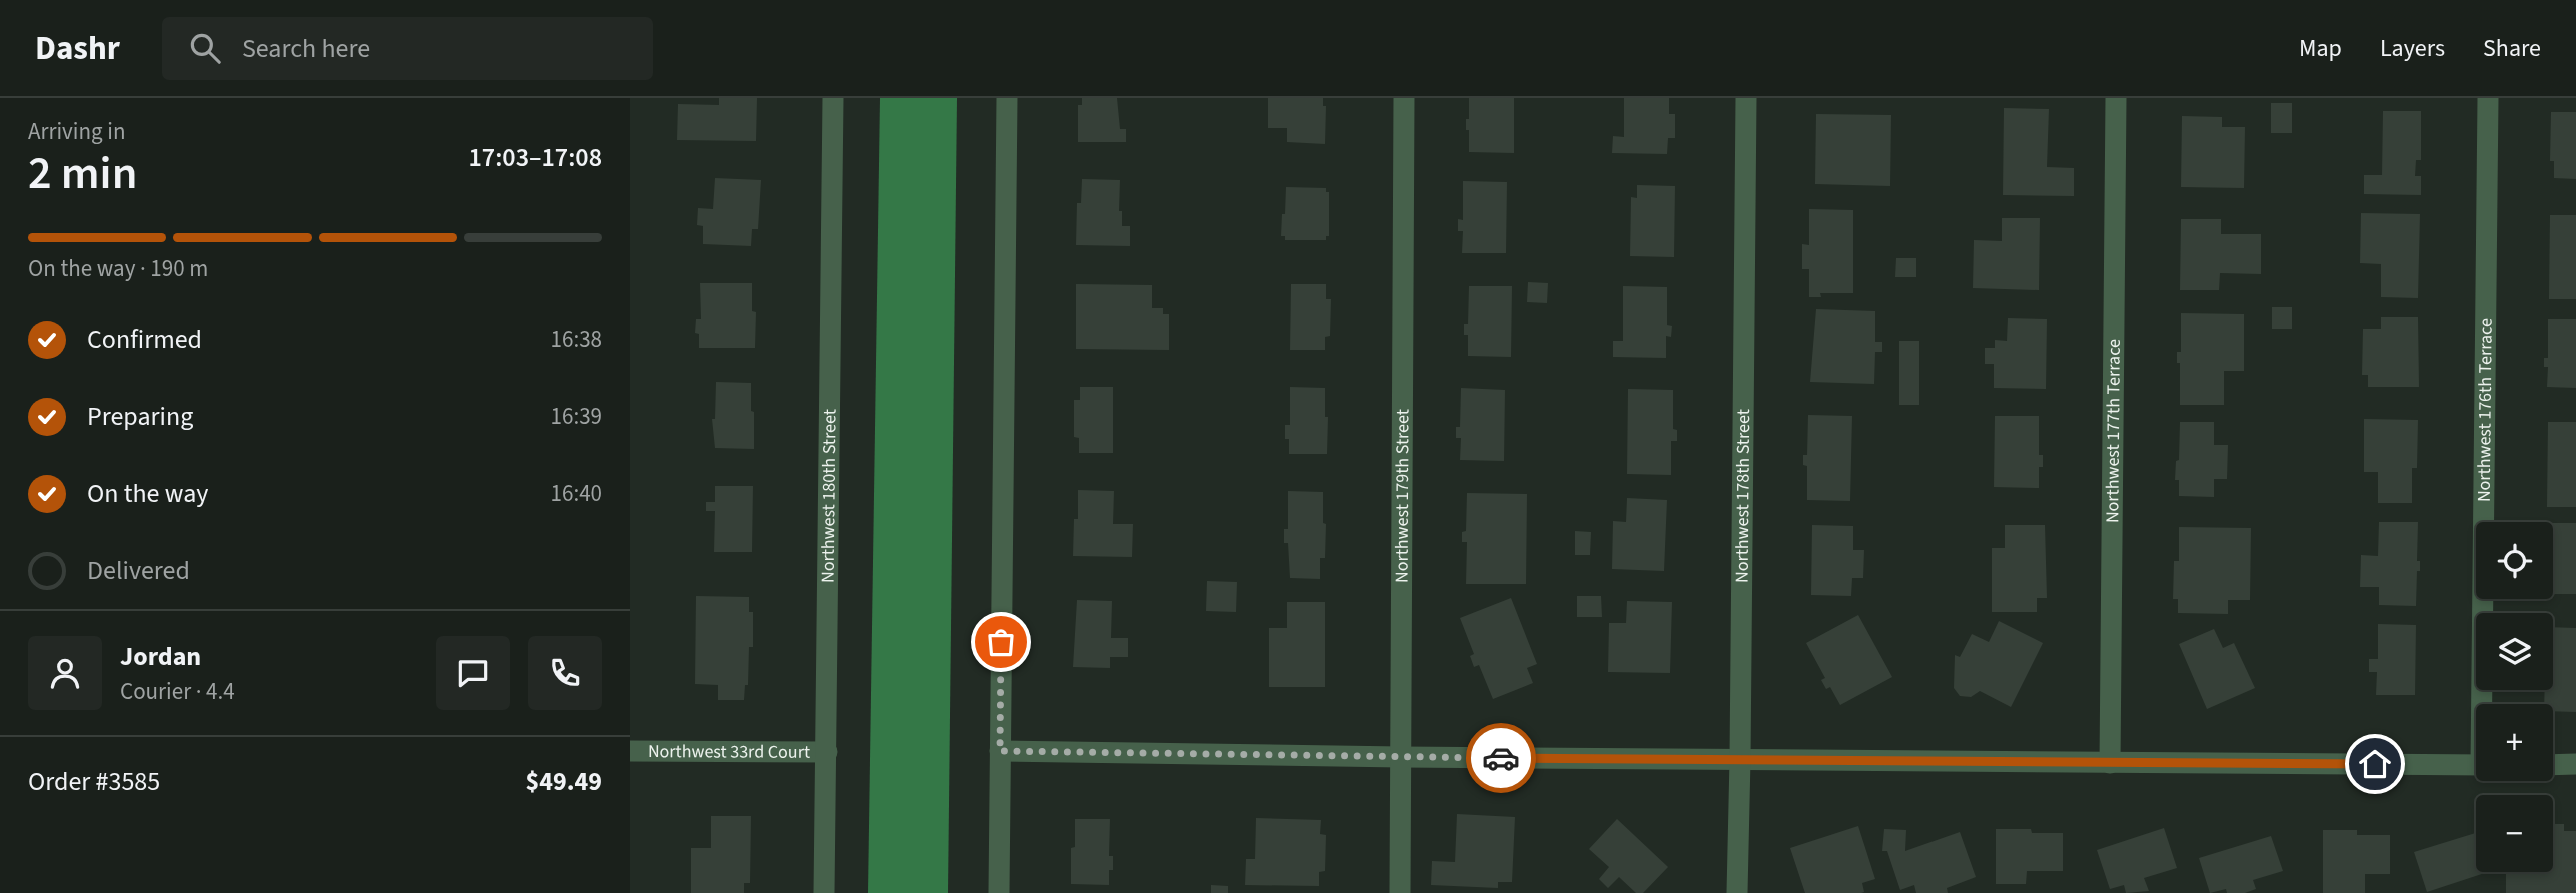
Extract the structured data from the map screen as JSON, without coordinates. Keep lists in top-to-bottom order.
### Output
{
  "streets": {
    "street": [
      "Northwest 176th Terrace",
      "Northwest 177th Terrace",
      "Northwest 180th Street",
      "Northwest 179th Street",
      "Northwest 178th Street",
      "Northwest 33rd Court"
    ]
  },
  "crossings": [
    ["Northwest 180th Street", "Northwest 33rd Court"]
  ],
  "page": {
    "header": "Dashr",
    "search": "Search here",
    "nav": ["Map", "Layers", "Share"],
    "heading": ["2 min", "Arriving in", "17:03–17:08"],
    "panel": [
      "Jordan",
      "Courier · 4.4",
      "Order #3585",
      "$49.49"
    ],
    "bar": "On the way · 190 m",
    "list": [
      ["Confirmed", "16:38"],
      ["Preparing", "16:39"],
      ["On the way", "16:40"],
      "Delivered"
    ],
    "map_buttons": ["+", "−"]
  }
}
